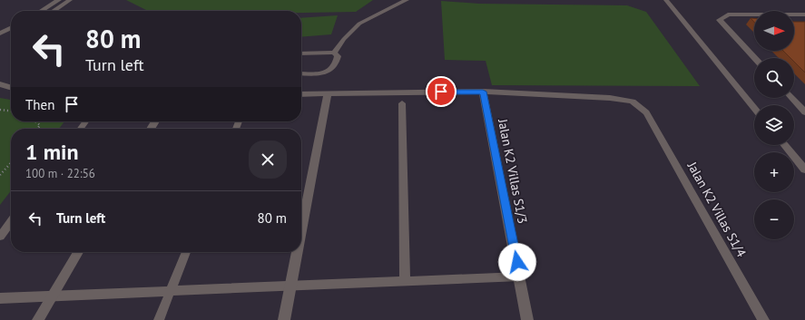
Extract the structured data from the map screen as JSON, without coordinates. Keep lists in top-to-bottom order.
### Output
{
  "streets": {
    "street": ["Jalan K2 Villas S1/3", "Jalan K2 Villas S1/4"]
  },
  "crossings": [
    ["Jalan K2 Villas S1/3", "Jalan K2 Villas S1/4"]
  ],
  "north": "right",
  "page": {
    "map_buttons": ["+", "−"],
    "turn": ["80 m", "Turn left"],
    "then": "Then",
    "heading": ["1 min", "100 m · 22:56"],
    "list": [
      {
        "name": "Turn left",
        "value": "80 m"
      }
    ]
  }
}
